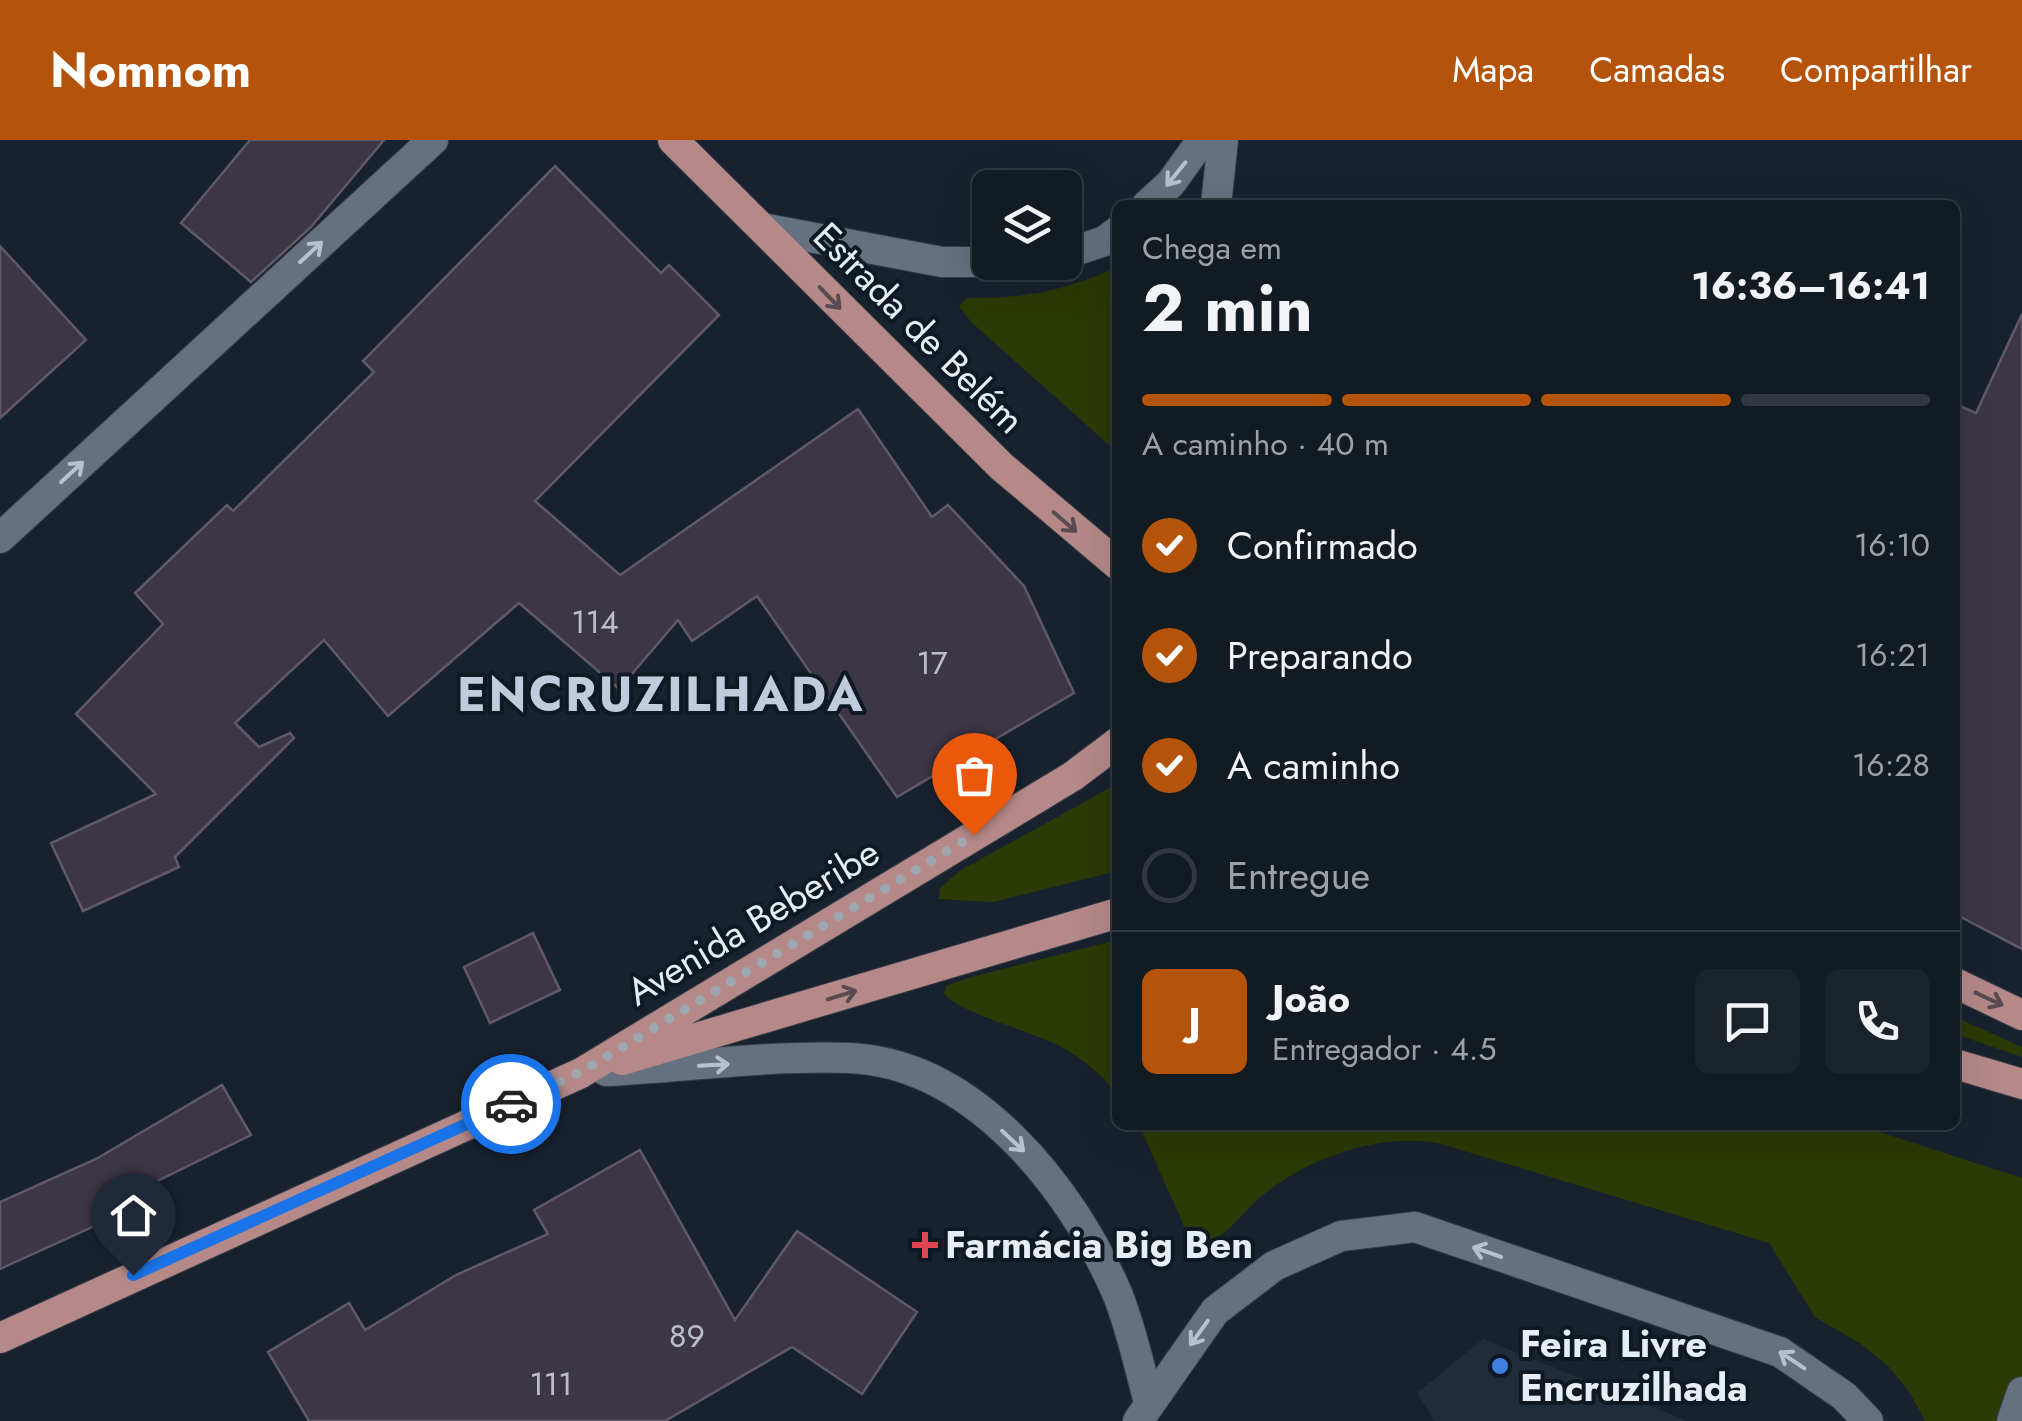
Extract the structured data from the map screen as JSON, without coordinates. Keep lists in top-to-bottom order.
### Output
{
  "streets": {
    "main road": ["Estrada de Belém", "Avenida Beberibe"]
  },
  "one_way": ["Estrada de Belém"],
  "districts": ["ENCRUZILHADA"],
  "places": {
    "health": ["Farmácia Big Ben"],
    "other": ["Feira Livre Encruzilhada"]
  },
  "house_numbers": [
    "114",
    "17",
    "89",
    "111"
  ],
  "page": {
    "header": "Nomnom",
    "nav": ["Mapa", "Camadas", "Compartilhar"],
    "heading": ["2 min", "Chega em", "16:36–16:41"],
    "panel": ["João", "Entregador · 4.5"],
    "bar": "A caminho · 40 m",
    "list": [
      ["Confirmado", "16:10"],
      ["Preparando", "16:21"],
      ["A caminho", "16:28"],
      "Entregue"
    ],
    "round": "J"
  }
}
